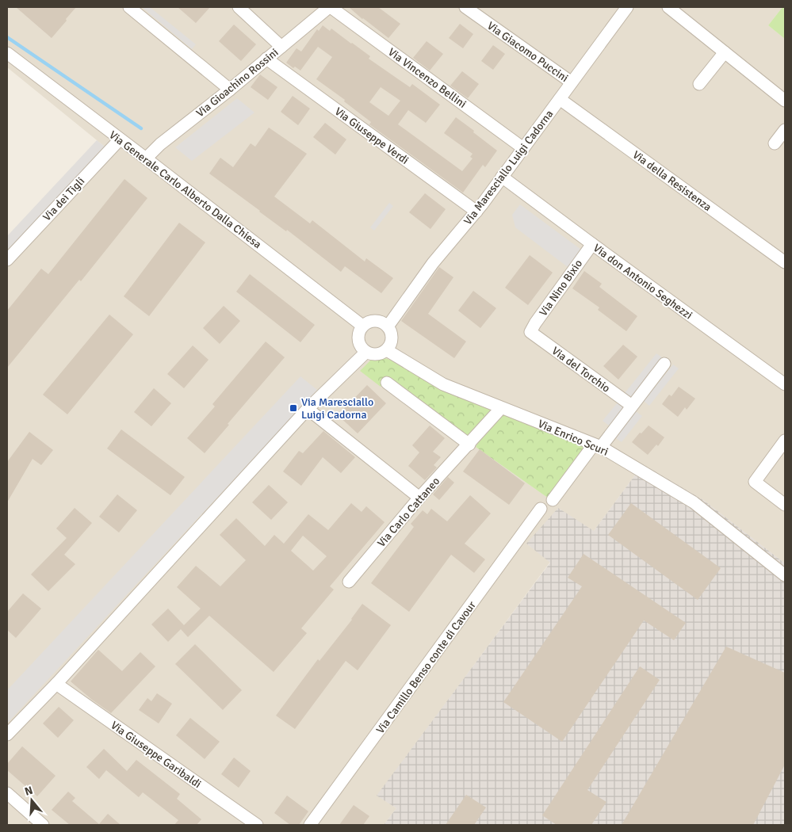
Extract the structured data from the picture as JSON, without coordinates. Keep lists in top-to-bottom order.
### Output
{
  "streets": {
    "street": [
      "Via Giacomo Puccini",
      "Via Vincenzo Bellini",
      "Via Gioachino Rossini",
      "Via Giuseppe Verdi",
      "Via Maresciallo Luigi Cadorna",
      "Via della Resistenza",
      "Via Generale Carlo Alberto Dalla Chiesa",
      "Via dei Tigli",
      "Via don Antonio Seghezzi",
      "Via Nino Bixio",
      "Via del Torchio",
      "Via Enrico Scuri",
      "Via Carlo Cattaneo",
      "Via Camillo Benso conte di Cavour",
      "Via Giuseppe Garibaldi"
    ]
  },
  "crossings": [
    ["Via Giacomo Puccini", "Via Maresciallo Luigi Cadorna"],
    ["Via Vincenzo Bellini", "Via Gioachino Rossini"],
    ["Via Vincenzo Bellini", "Via Maresciallo Luigi Cadorna"],
    ["Via Gioachino Rossini", "Via Giuseppe Verdi"],
    ["Via Gioachino Rossini", "Via Generale Carlo Alberto Dalla Chiesa"],
    ["Via Giuseppe Verdi", "Via Maresciallo Luigi Cadorna"],
    ["Via Maresciallo Luigi Cadorna", "Via della Resistenza"],
    ["Via Maresciallo Luigi Cadorna", "Via Generale Carlo Alberto Dalla Chiesa"],
    ["Via Maresciallo Luigi Cadorna", "Via don Antonio Seghezzi"],
    ["Via Maresciallo Luigi Cadorna", "Via Enrico Scuri"],
    ["Via Generale Carlo Alberto Dalla Chiesa", "Via dei Tigli"],
    ["Via Generale Carlo Alberto Dalla Chiesa", "Via Enrico Scuri"],
    ["Via don Antonio Seghezzi", "Via Nino Bixio"],
    ["Via Nino Bixio", "Via del Torchio"],
    ["Via Enrico Scuri", "Via Carlo Cattaneo"]
  ],
  "places": {
    "transit": ["Via Maresciallo Luigi Cadorna"]
  },
  "north": "top"
}
